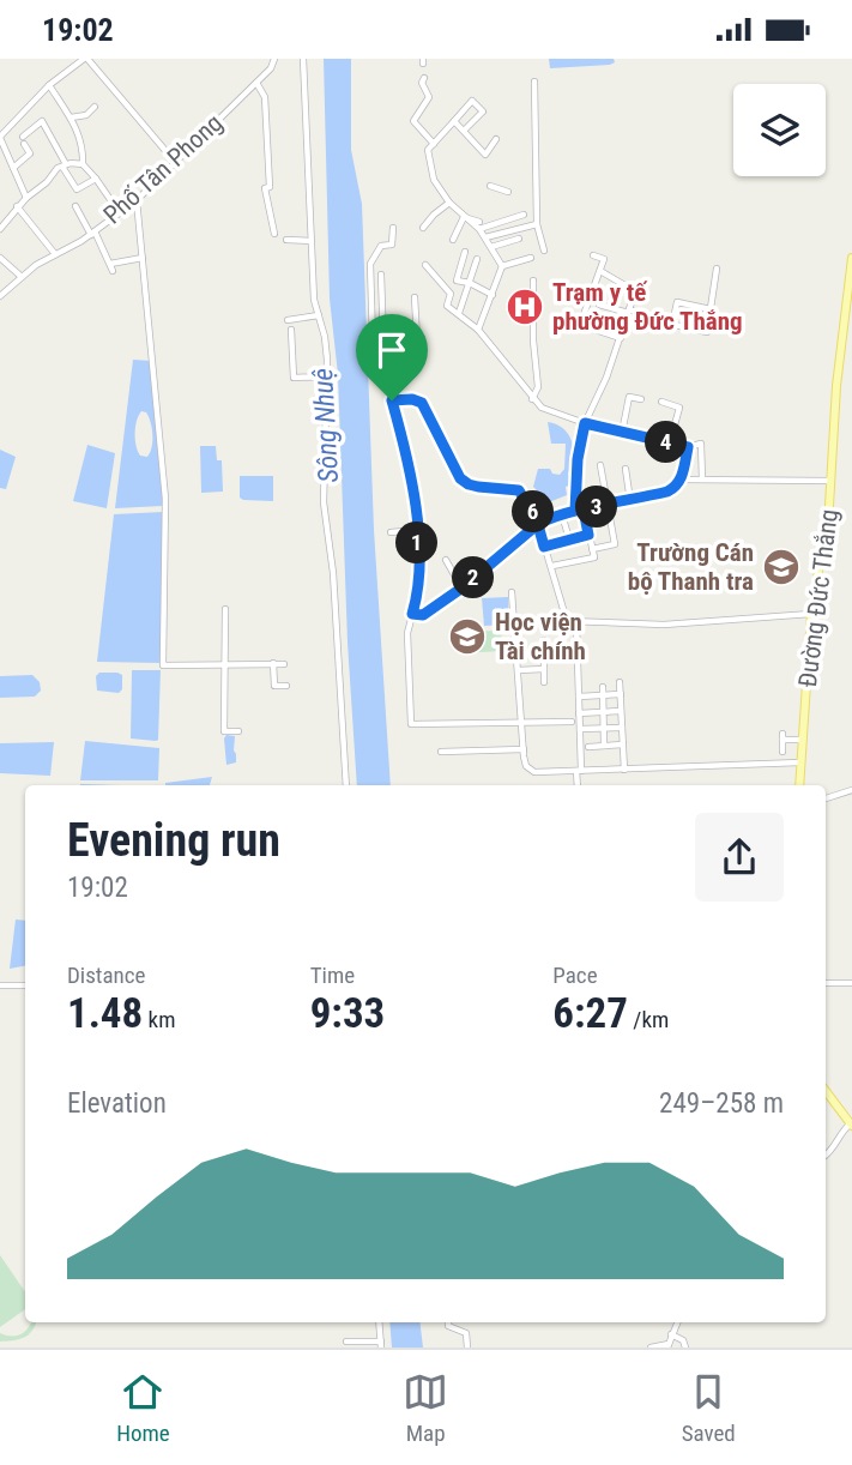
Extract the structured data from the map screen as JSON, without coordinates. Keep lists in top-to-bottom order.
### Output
{
  "streets": {
    "main road": ["Đường Đức Thắng"],
    "street": ["Phố Tân Phong"]
  },
  "water": ["Sông Nhuệ"],
  "places": {
    "hospital": ["Trạm y tế phường Đức Thắng"],
    "school or university": ["Trường Cán bộ Thanh tra", "Học viện Tài chính"]
  },
  "page": {
    "status": "19:02",
    "pins": [
      "4",
      "3",
      "6",
      "1",
      "2"
    ],
    "heading": ["Evening run", "19:02"],
    "stats": [
      ["Distance", "1.48 km"],
      ["Time", "9:33"],
      ["Pace", "6:27 /km"]
    ],
    "chart": ["Elevation", "249–258 m"],
    "tabs": ["Home", "Map", "Saved"]
  }
}
